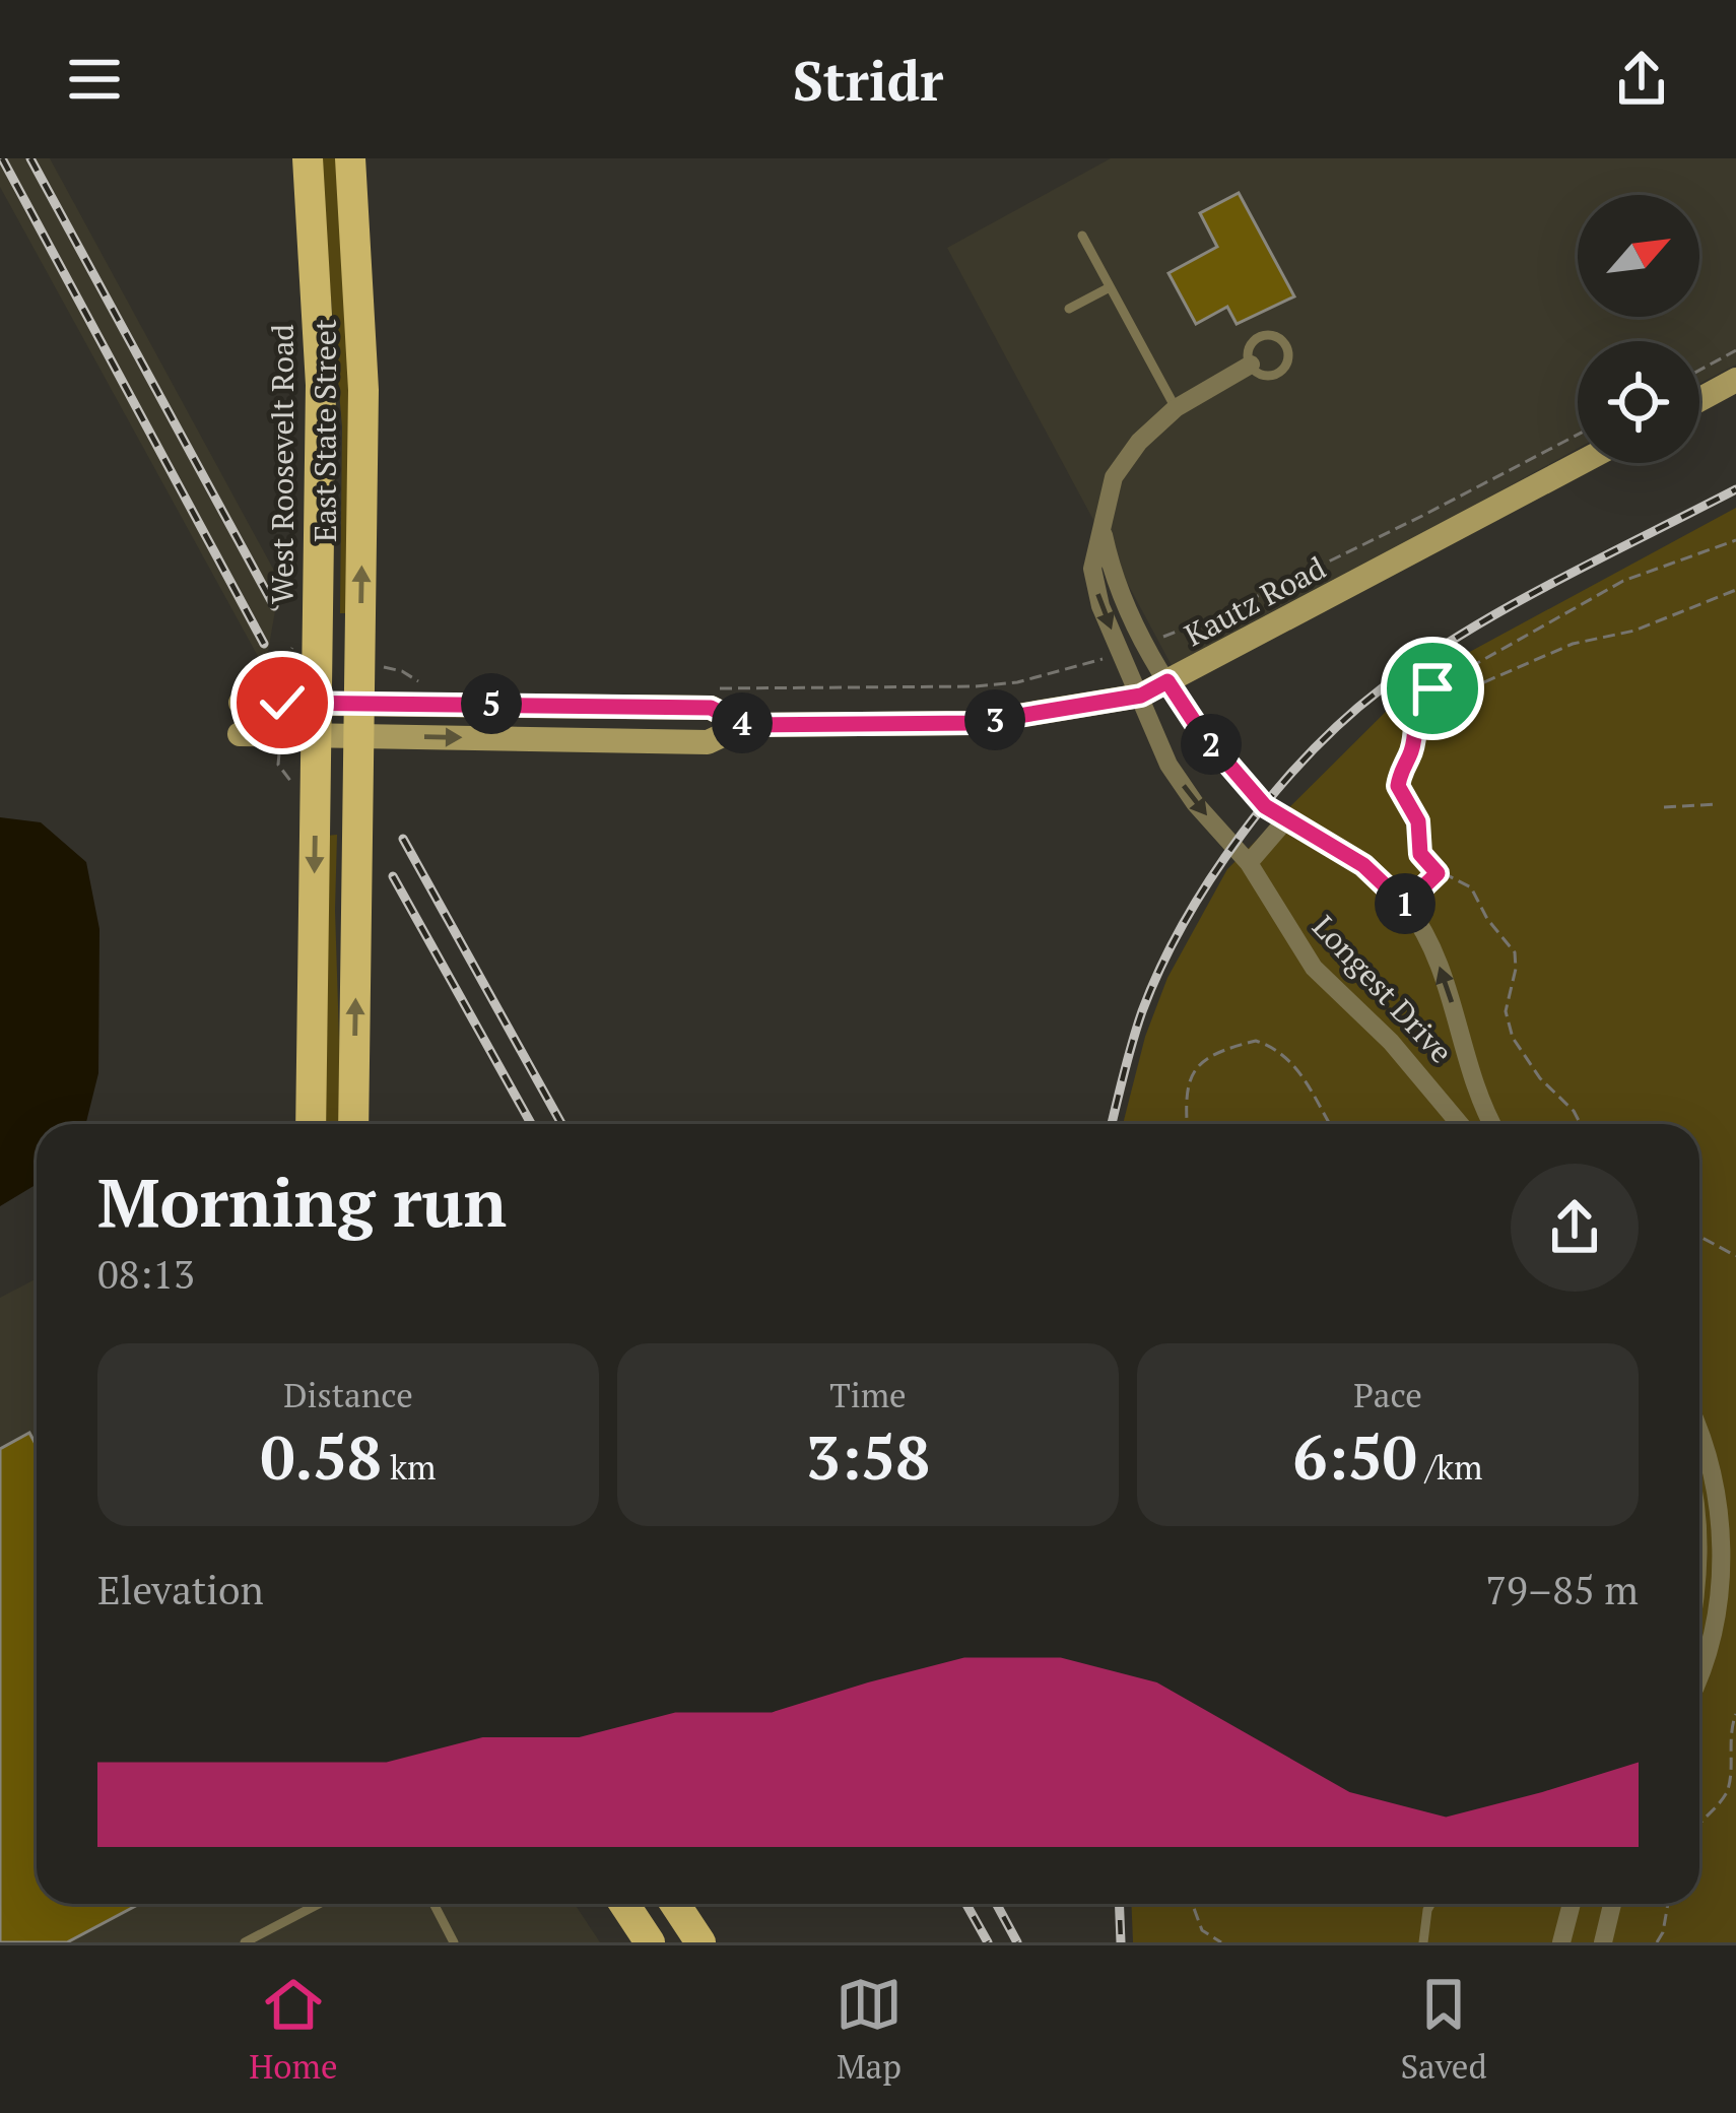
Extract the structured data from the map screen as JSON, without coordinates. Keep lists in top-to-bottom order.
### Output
{
  "streets": {
    "main road": ["East State Street", "West Roosevelt Road"],
    "street": ["Kautz Road", "Longest Drive"]
  },
  "crossings": [
    ["East State Street", "Kautz Road"],
    ["West Roosevelt Road", "Kautz Road"],
    ["Kautz Road", "Longest Drive"]
  ],
  "one_way": ["East State Street"],
  "north": "top right",
  "page": {
    "header": "Stridr",
    "pins": [
      "5",
      "3",
      "4",
      "2",
      "1"
    ],
    "heading": ["Morning run", "08:13"],
    "stats": [
      ["Distance", "0.58 km"],
      ["Time", "3:58"],
      ["Pace", "6:50 /km"]
    ],
    "chart": ["Elevation", "79–85 m"],
    "tabs": ["Home", "Map", "Saved"]
  }
}
